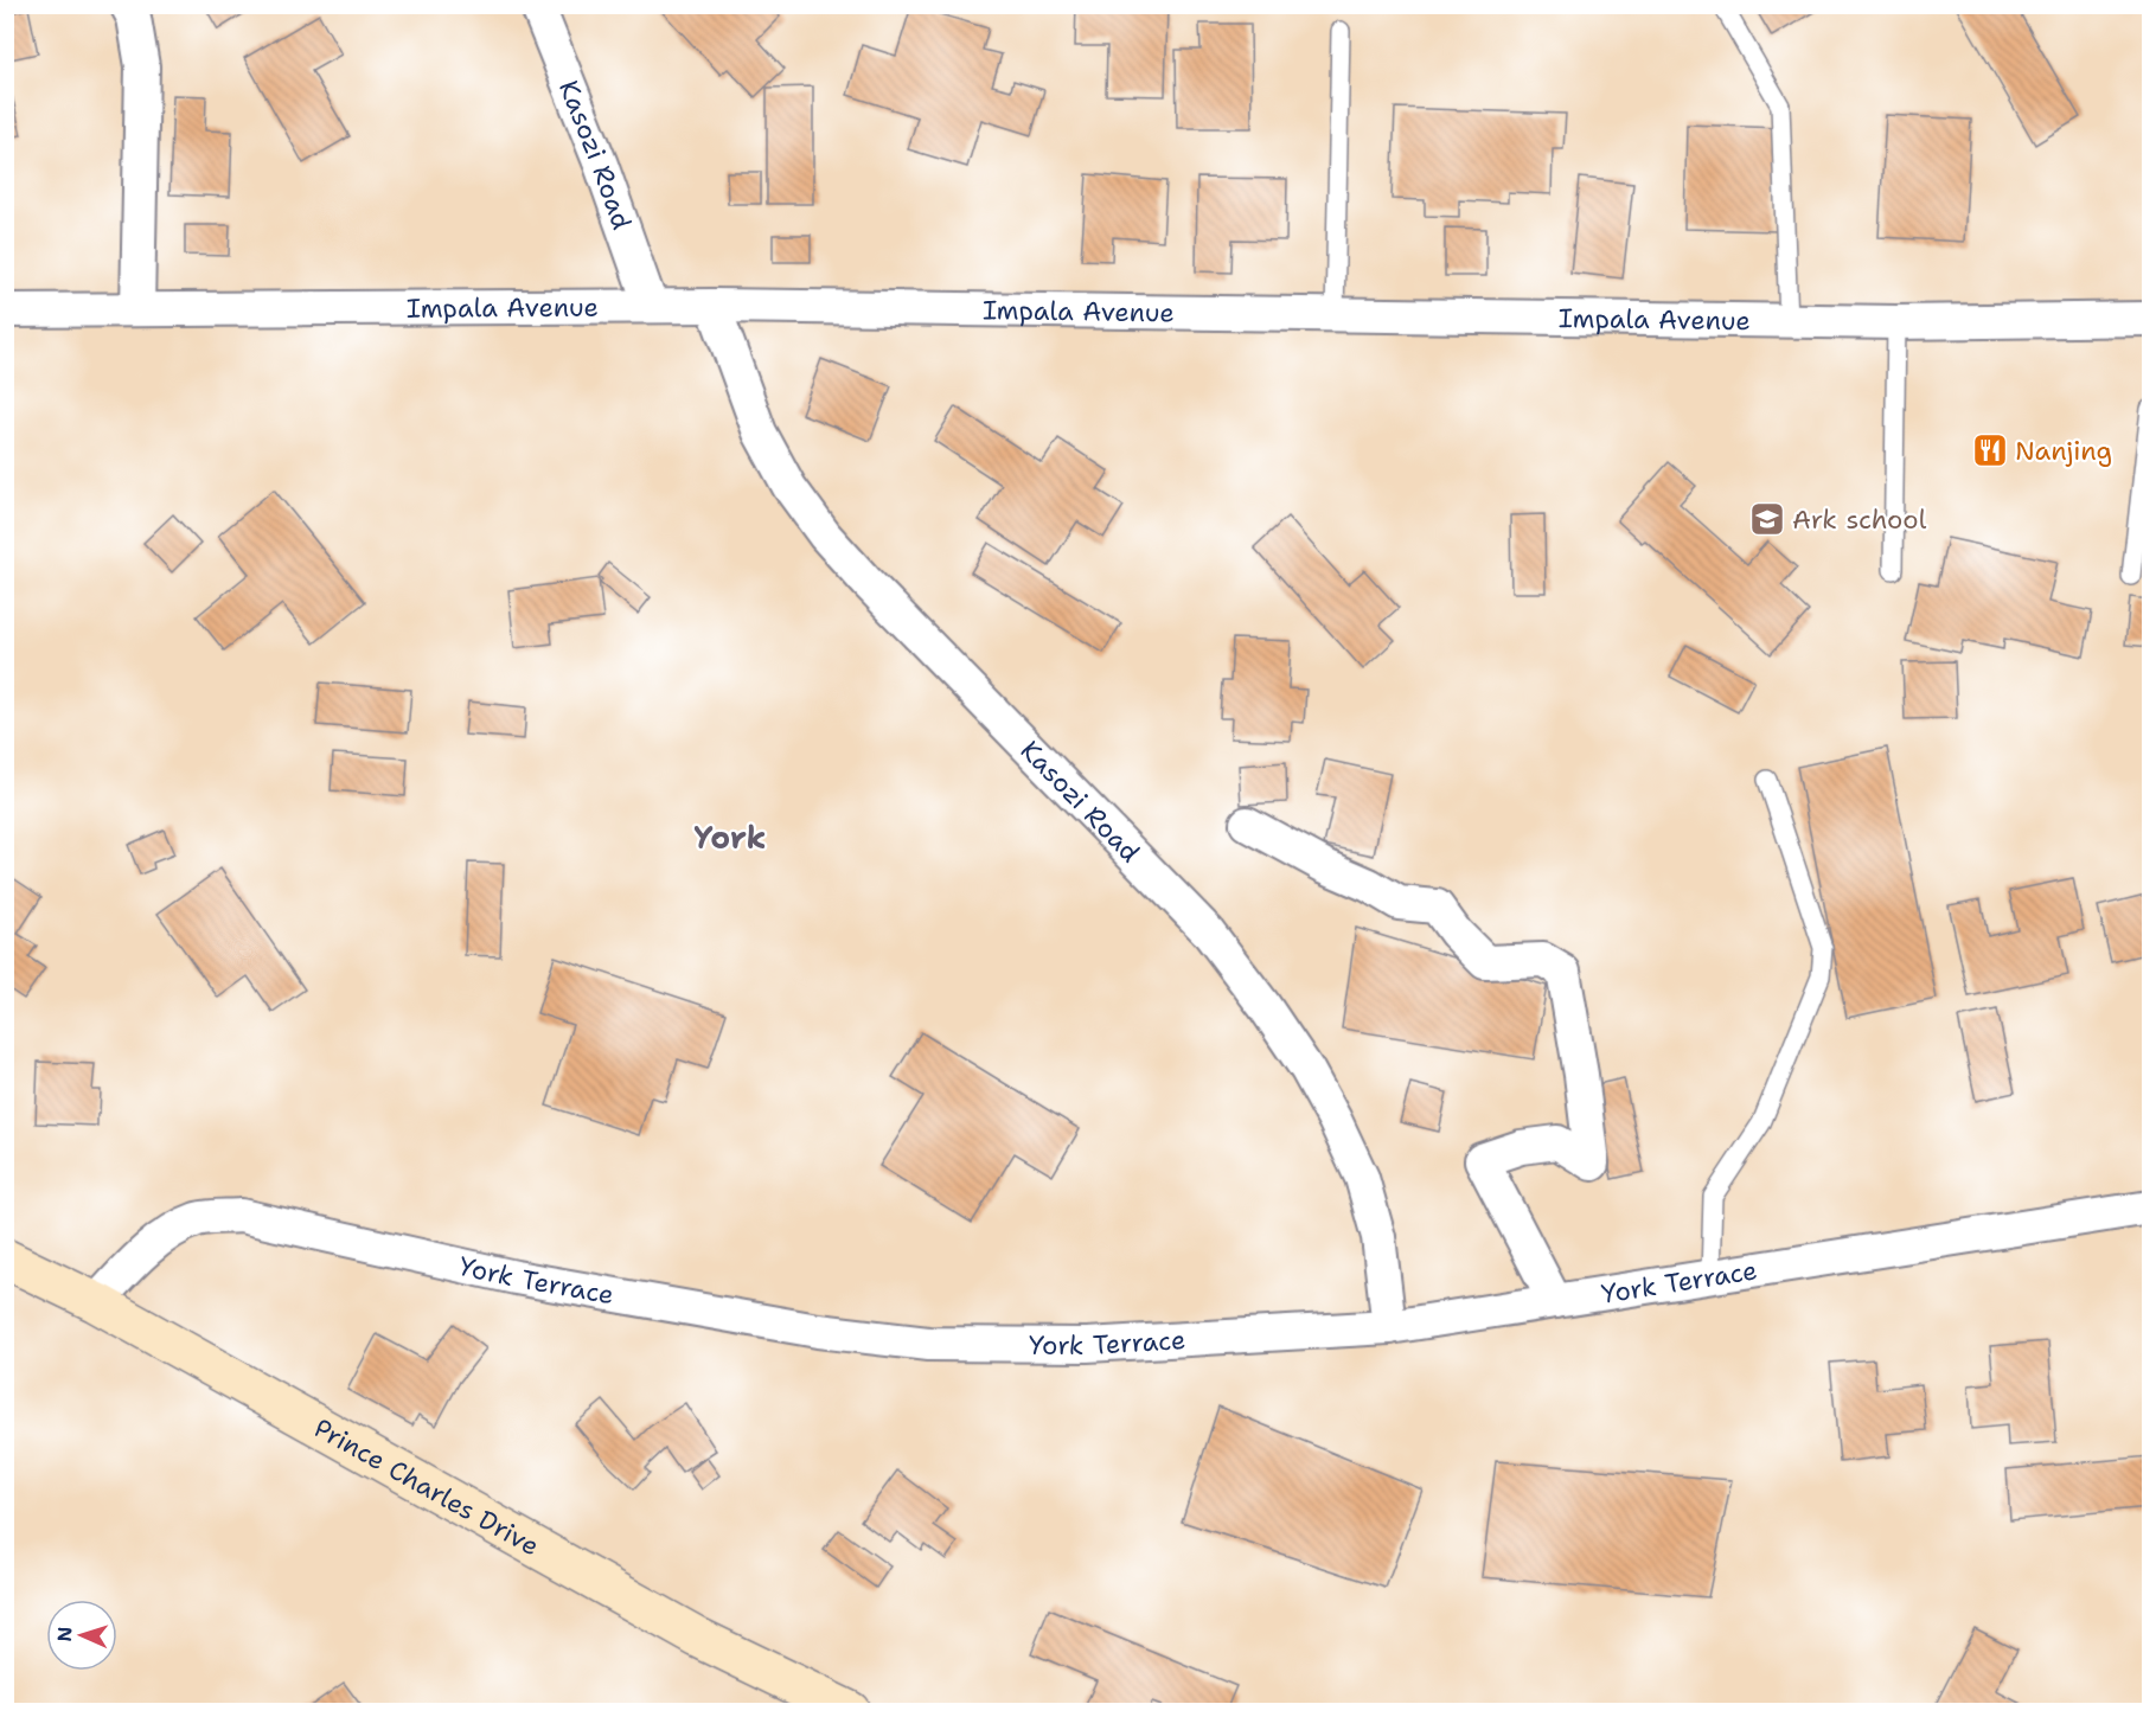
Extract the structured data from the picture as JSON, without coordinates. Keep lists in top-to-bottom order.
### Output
{
  "streets": {
    "street": [
      "Kasozi Road",
      "Impala Avenue",
      "York Terrace",
      "Prince Charles Drive"
    ]
  },
  "crossings": [
    ["Kasozi Road", "Impala Avenue"],
    ["Kasozi Road", "York Terrace"],
    ["York Terrace", "Prince Charles Drive"]
  ],
  "districts": ["York"],
  "places": {
    "restaurant": ["Nanjing"],
    "school or university": ["Ark school"]
  },
  "north": "left"
}
